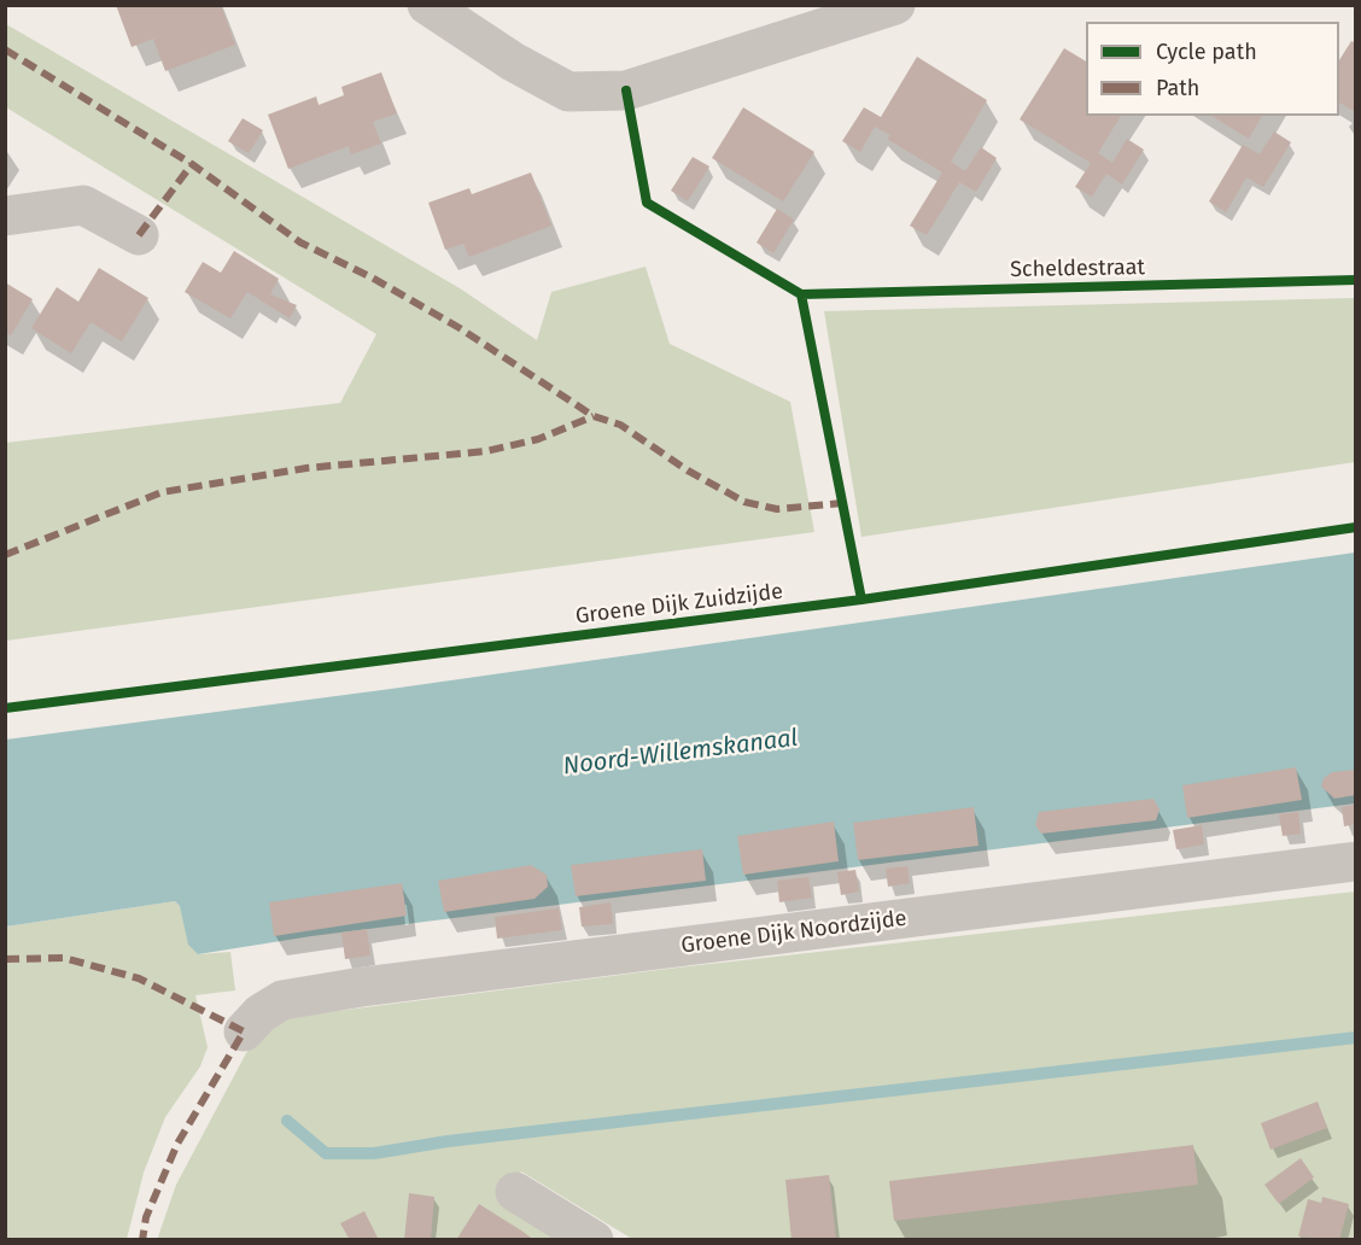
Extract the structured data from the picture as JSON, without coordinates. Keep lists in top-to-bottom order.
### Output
{
  "streets": {
    "street": ["Groene Dijk Noordzijde"],
    "cycle path": ["Scheldestraat", "Groene Dijk Zuidzijde"]
  },
  "water": ["Noord-Willemskanaal"],
  "legend": ["Cycle path", "Path"]
}
